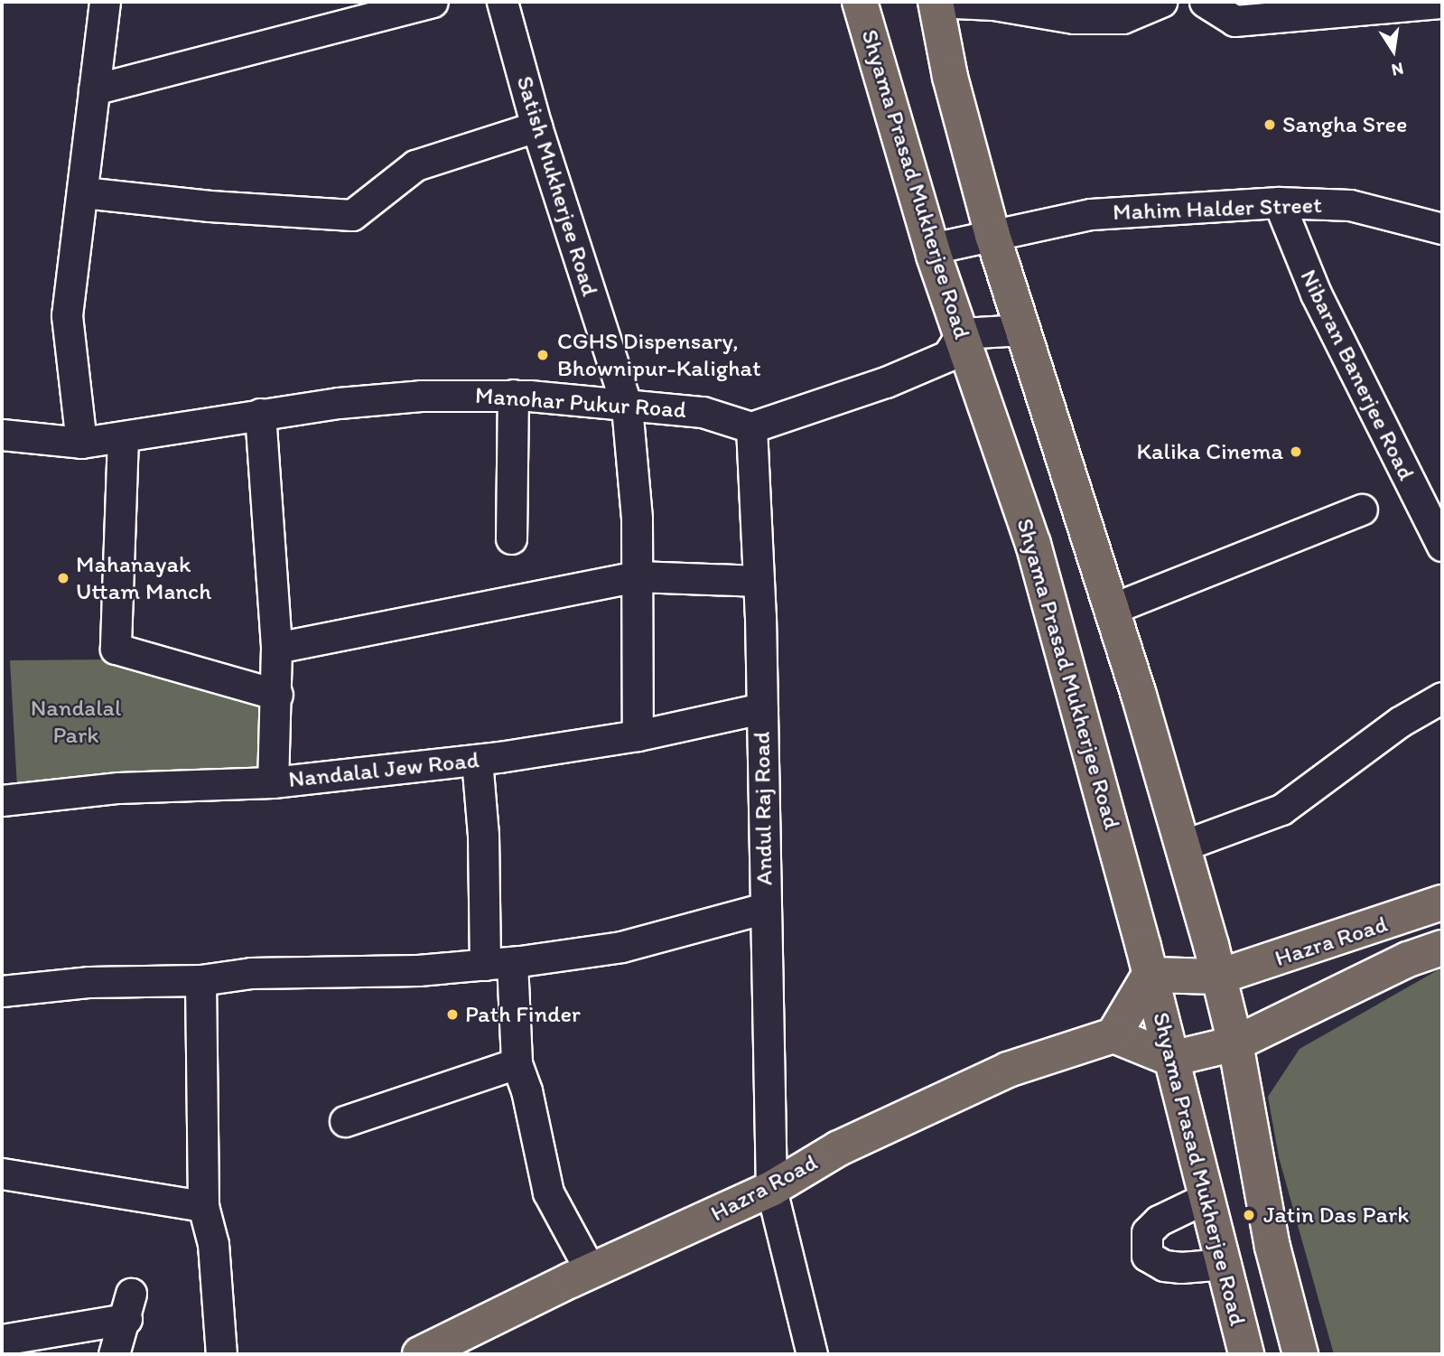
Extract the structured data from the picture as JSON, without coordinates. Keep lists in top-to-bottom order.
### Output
{
  "streets": {
    "main road": ["Shyama Prasad Mukherjee Road", "Hazra Road"],
    "street": [
      "Satish Mukherjee Road",
      "Mahim Halder Street",
      "Nibaran Banerjee Road",
      "Manohar Pukur Road",
      "Nandalal Jew Road",
      "Andul Raj Road"
    ]
  },
  "crossings": [
    ["Shyama Prasad Mukherjee Road", "Mahim Halder Street"],
    ["Shyama Prasad Mukherjee Road", "Hazra Road"],
    ["Satish Mukherjee Road", "Manohar Pukur Road"],
    ["Satish Mukherjee Road", "Nandalal Jew Road"],
    ["Mahim Halder Street", "Nibaran Banerjee Road"],
    ["Manohar Pukur Road", "Andul Raj Road"],
    ["Nandalal Jew Road", "Andul Raj Road"],
    ["Andul Raj Road", "Hazra Road"]
  ],
  "parks": ["Nandalal Park"],
  "places": [
    "Sangha Sree",
    "CGHS Dispensary, Bhownipur-Kalighat",
    "Kalika Cinema",
    "Mahanayak Uttam Manch",
    "Path Finder",
    "Jatin Das Park"
  ],
  "north": "bottom"
}
